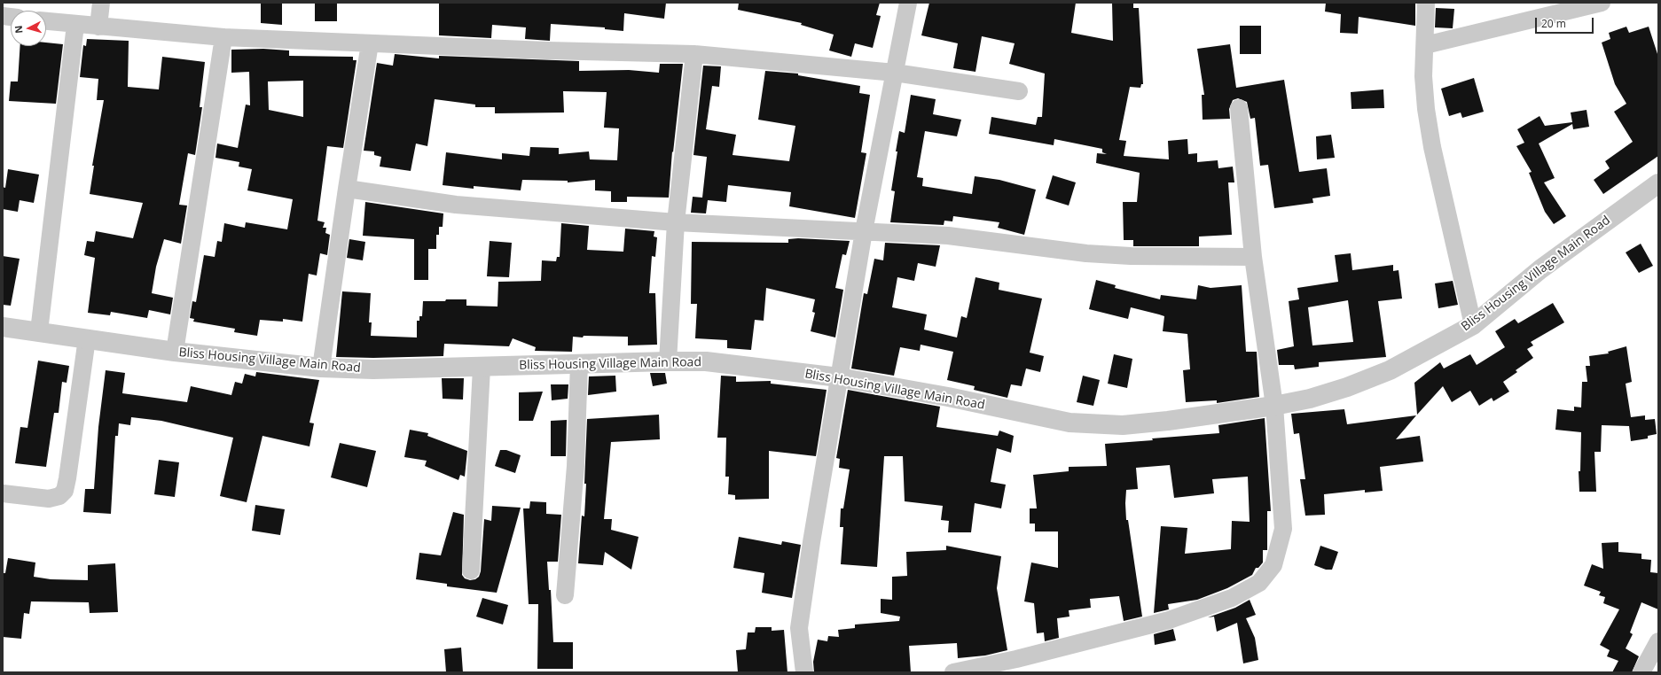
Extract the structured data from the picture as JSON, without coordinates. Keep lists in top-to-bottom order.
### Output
{
  "streets": {
    "street": ["Bliss Housing Village Main Road"]
  },
  "scale_bar": "20 m",
  "north": "left"
}
